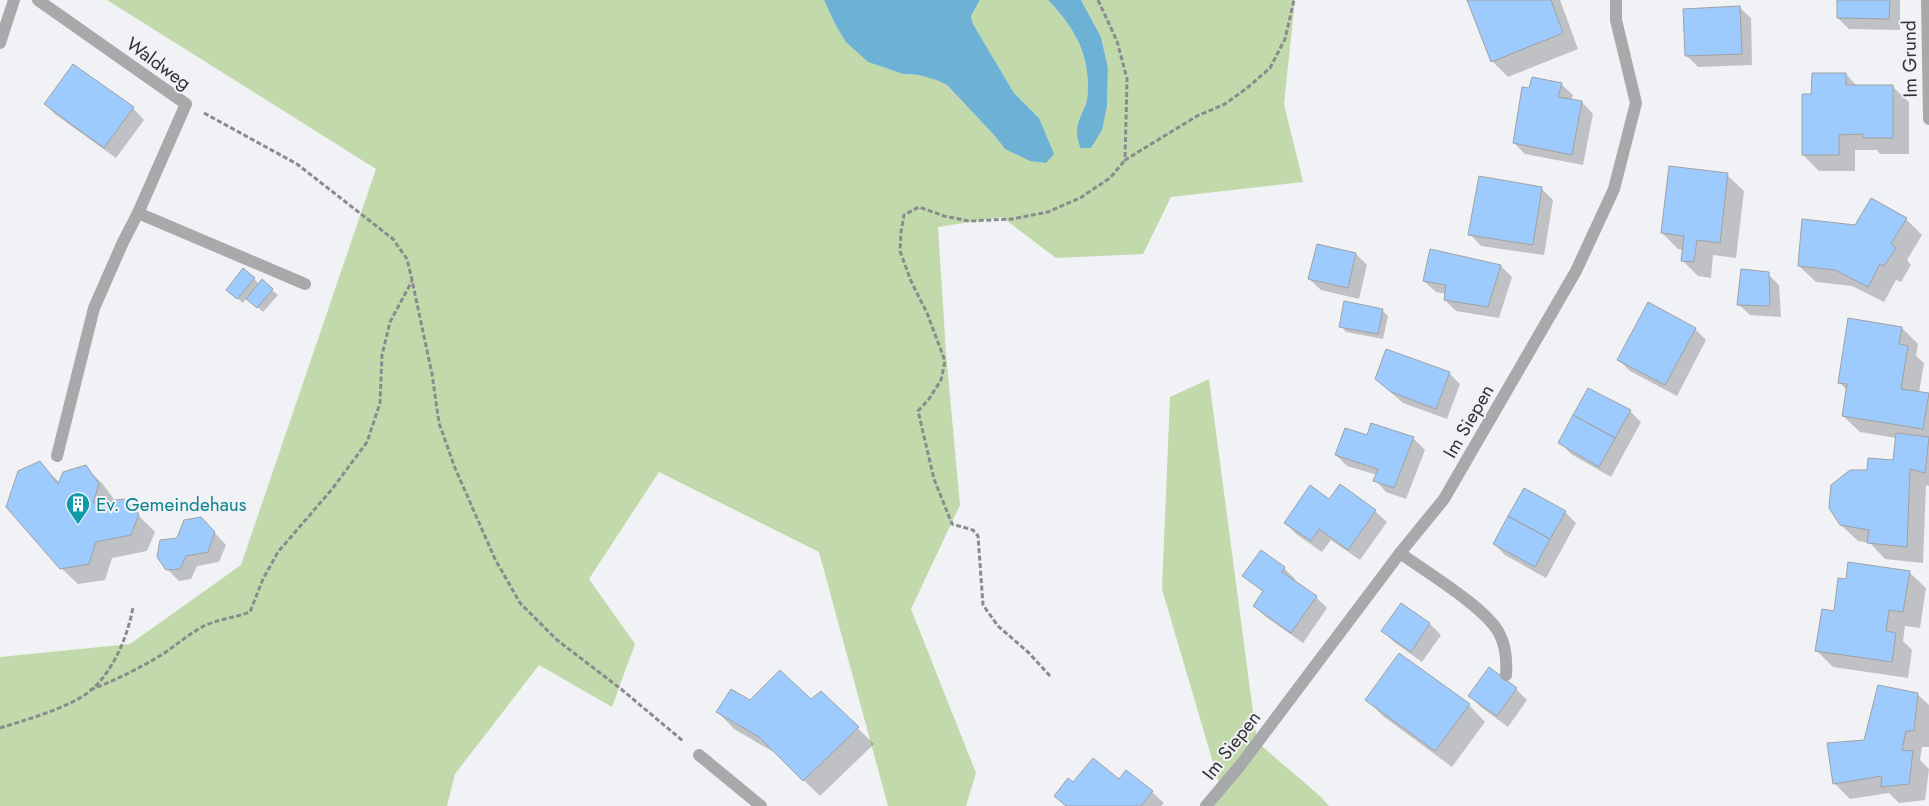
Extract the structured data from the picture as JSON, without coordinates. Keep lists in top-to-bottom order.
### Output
{
  "streets": {
    "street": ["Im Grund", "Waldweg", "Im Siepen"]
  },
  "places": {
    "building": ["Ev. Gemeindehaus"]
  }
}
